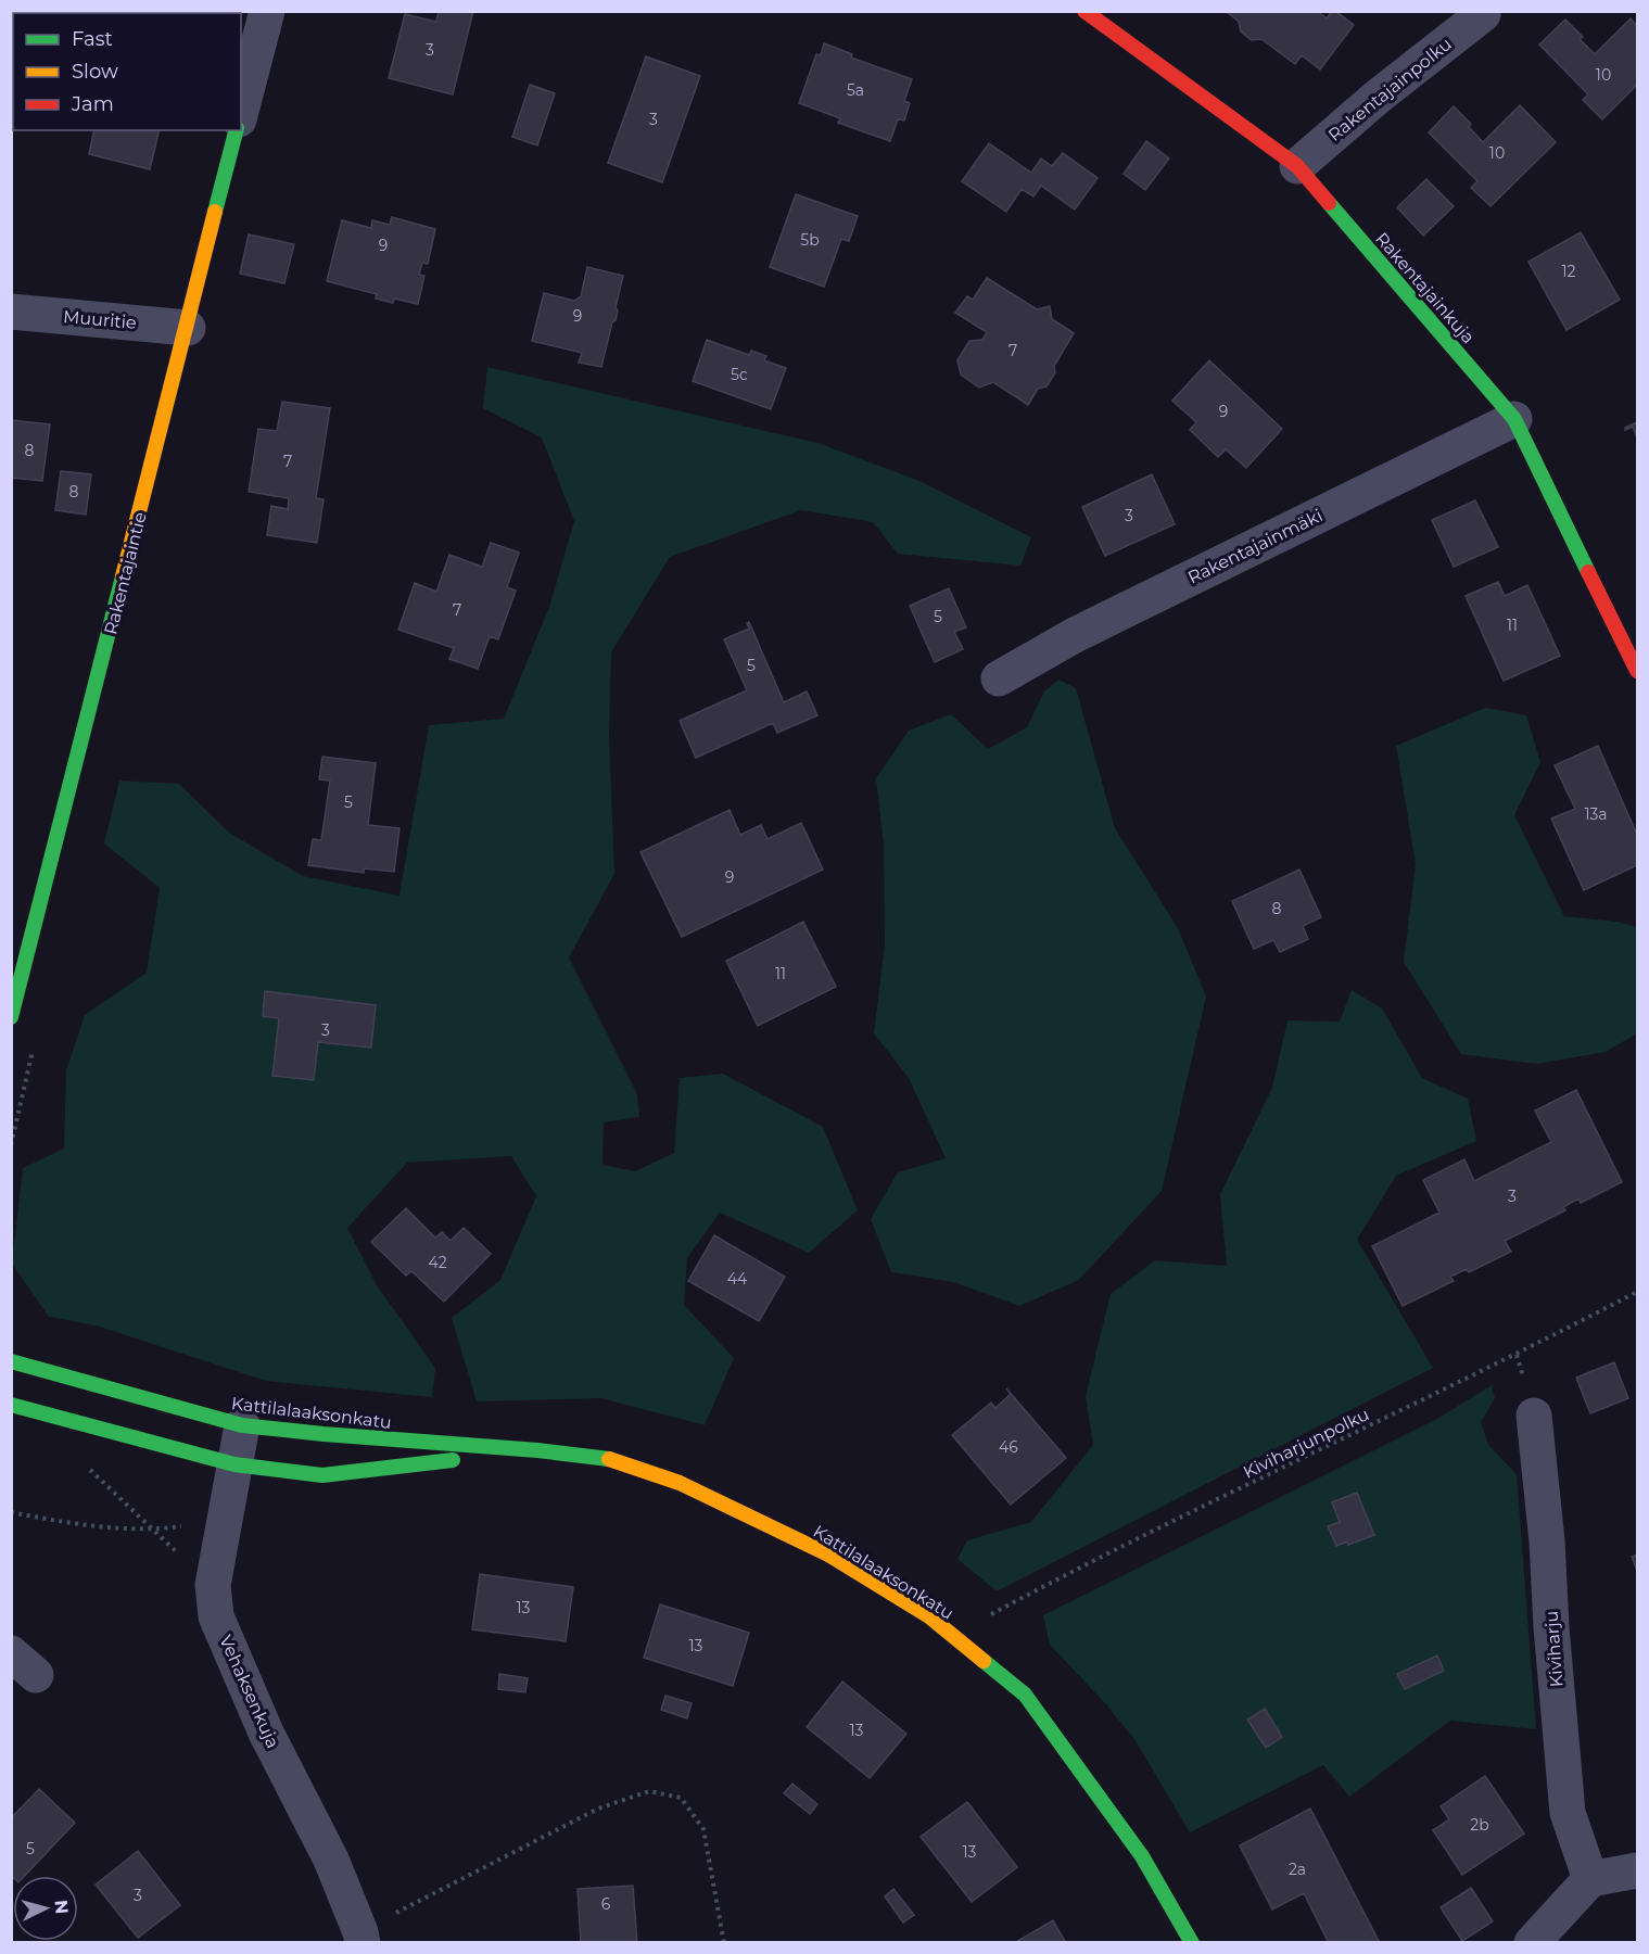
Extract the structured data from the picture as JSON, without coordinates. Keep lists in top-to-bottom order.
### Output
{
  "streets": {
    "street": [
      "Rakentajainpolku",
      "Rakentajainkuja",
      "Muuritie",
      "Rakentajainmäki",
      "Rakentajaintie",
      "Kattilalaaksonkatu",
      "Kiviharju",
      "Vehaksenkuja"
    ],
    "path": ["Kiviharjunpolku"]
  },
  "crossings": [
    ["Rakentajainpolku", "Rakentajainkuja"],
    ["Rakentajainkuja", "Rakentajainmäki"],
    ["Muuritie", "Rakentajaintie"],
    ["Kattilalaaksonkatu", "Vehaksenkuja"]
  ],
  "house_numbers": [
    "3",
    "10",
    "5a",
    "3",
    "10",
    "5b",
    "9",
    "12",
    "9",
    "7",
    "5c",
    "9",
    "8",
    "7",
    "8",
    "3",
    "7",
    "5",
    "11",
    "5",
    "5",
    "13a",
    "9",
    "8",
    "11",
    "3",
    "3",
    "42",
    "44",
    "46",
    "13",
    "13",
    "13",
    "2b",
    "5",
    "13",
    "2a",
    "3",
    "6"
  ],
  "legend": ["Fast", "Slow", "Jam"],
  "north": "right"
}
